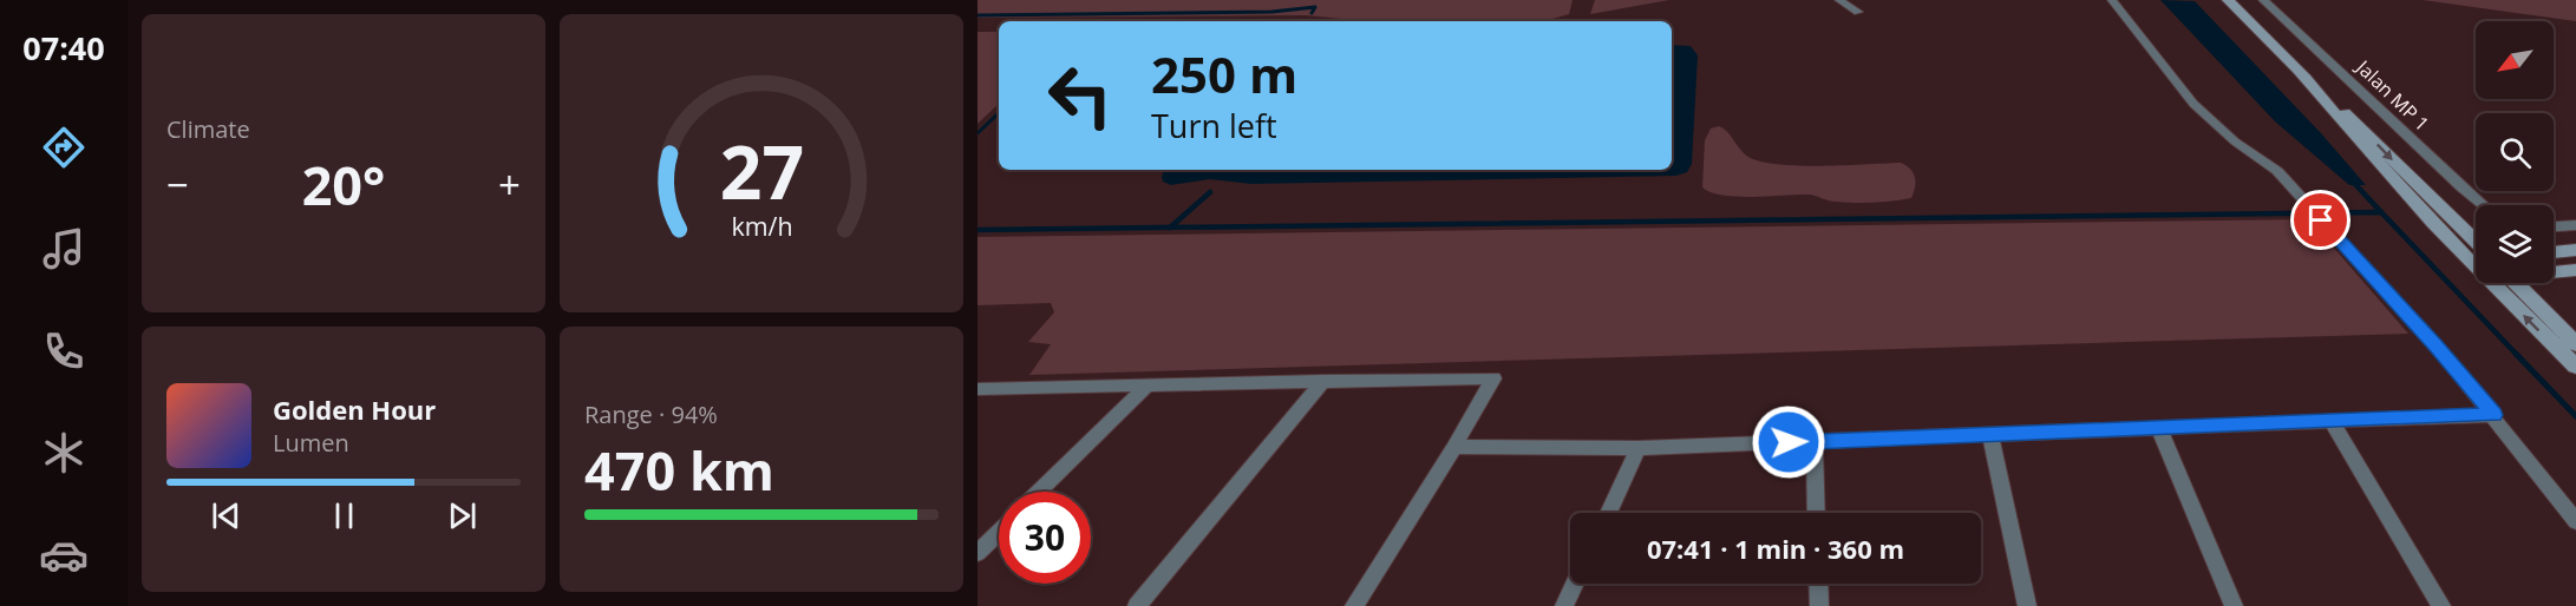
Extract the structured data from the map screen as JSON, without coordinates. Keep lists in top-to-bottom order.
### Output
{
  "streets": {
    "street": ["Jalan MP 1"]
  },
  "north": "bottom left",
  "page": {
    "tabs": "07:40",
    "tile": [
      "Climate",
      ["Range · 94%", "470 km"]
    ],
    "turn": ["250 m", "Turn left"],
    "heat": ["−", "20°", "+"],
    "song": ["Golden Hour", "Lumen"],
    "limit": "30",
    "trip": "07:41 · 1 min · 360 m",
    "gauge": ["27", "km/h"]
  }
}
